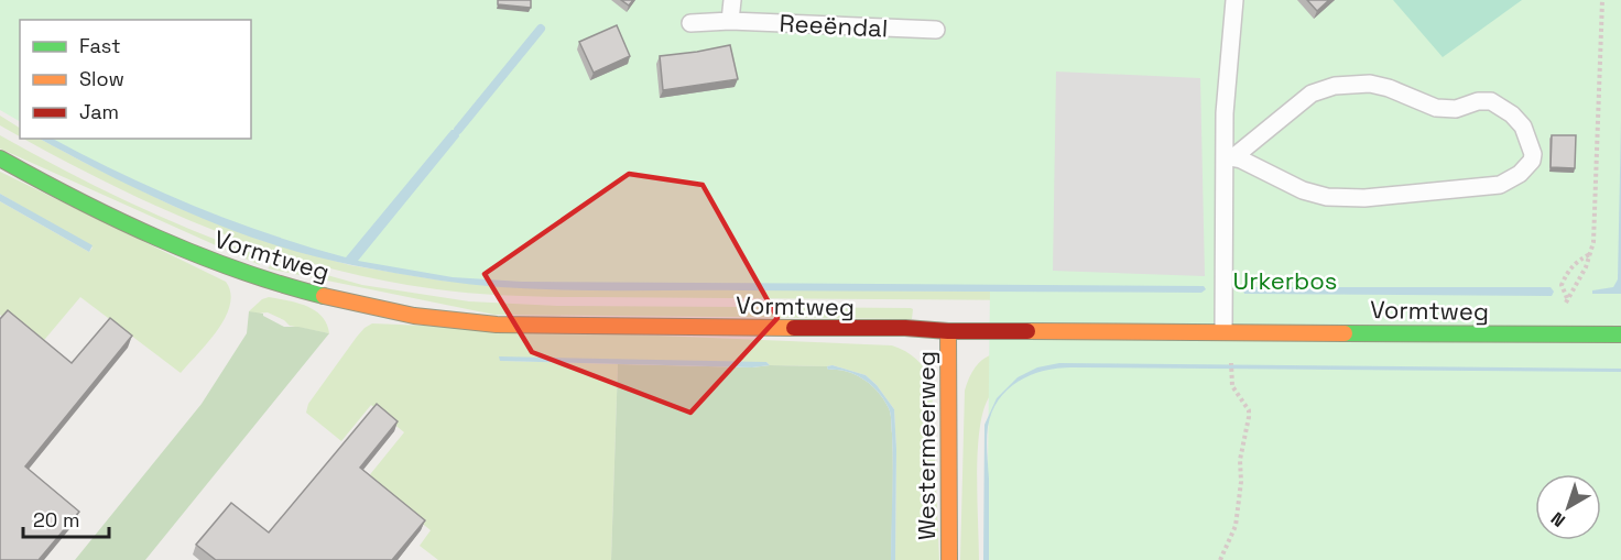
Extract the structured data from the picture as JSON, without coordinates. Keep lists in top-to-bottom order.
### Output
{
  "streets": {
    "street": ["Vormtweg", "Westermeerweg"],
    "lane": ["Reeëndal"]
  },
  "crossings": [
    ["Vormtweg", "Westermeerweg"]
  ],
  "parks": ["Urkerbos"],
  "legend": ["Fast", "Slow", "Jam"],
  "scale_bar": "20 m",
  "north": "bottom left"
}
